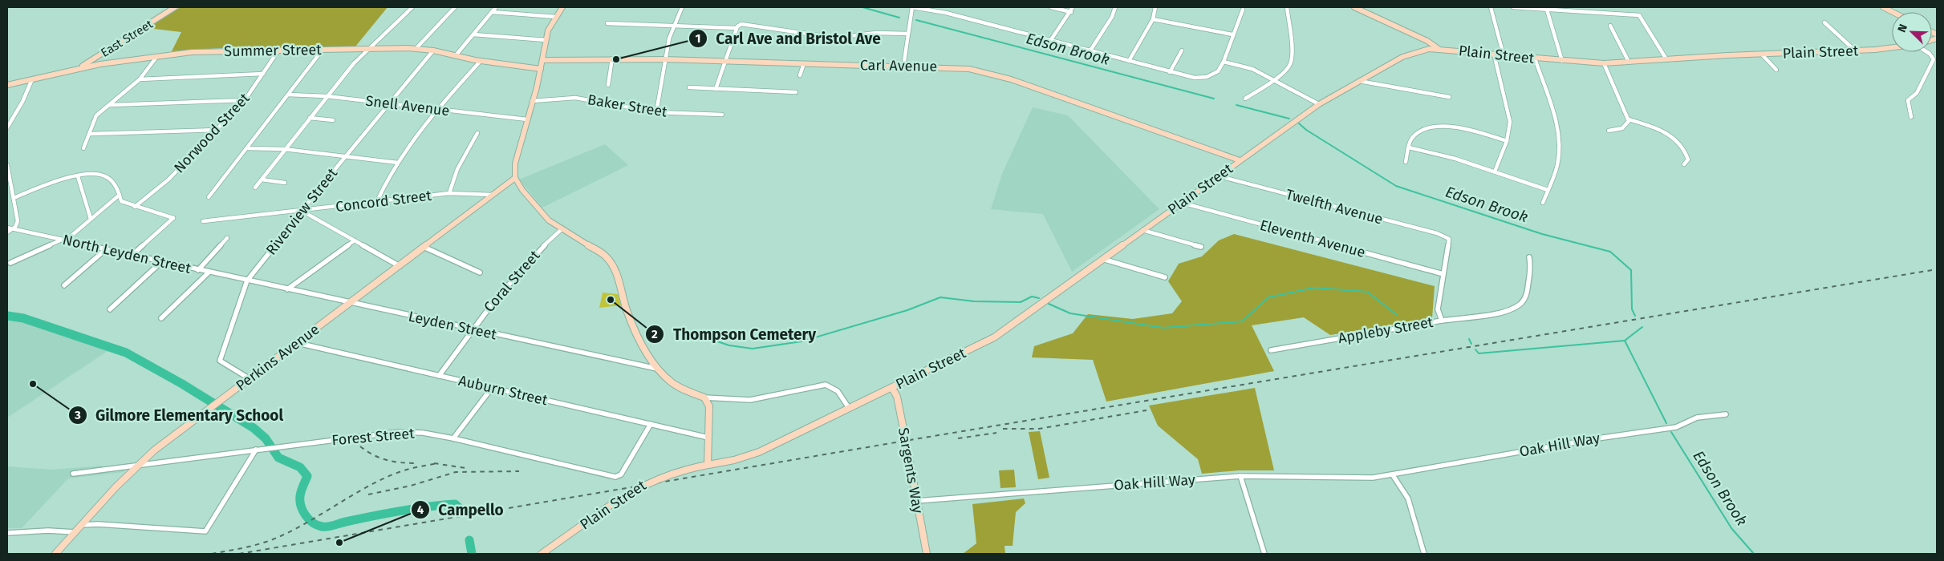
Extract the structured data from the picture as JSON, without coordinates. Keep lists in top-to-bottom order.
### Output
{
  "streets": {
    "street": [
      "East Street",
      "Summer Street",
      "Plain Street",
      "Carl Avenue",
      "Snell Avenue",
      "Baker Street",
      "Norwood Street",
      "Concord Street",
      "Twelfth Avenue",
      "Riverview Street",
      "Eleventh Avenue",
      "North Leyden Street",
      "Coral Street",
      "Leyden Street",
      "Appleby Street",
      "Perkins Avenue",
      "Auburn Street",
      "Forest Street",
      "Oak Hill Way",
      "Sargents Way"
    ]
  },
  "crossings": [
    ["East Street", "Summer Street"],
    ["Summer Street", "Norwood Street"],
    ["Summer Street", "Riverview Street"],
    ["Plain Street", "Carl Avenue"],
    ["Plain Street", "Twelfth Avenue"],
    ["Plain Street", "Eleventh Avenue"],
    ["Plain Street", "Sargents Way"],
    ["Snell Avenue", "Riverview Street"],
    ["Concord Street", "Riverview Street"],
    ["Concord Street", "Perkins Avenue"],
    ["Twelfth Avenue", "Appleby Street"],
    ["Riverview Street", "North Leyden Street"],
    ["Riverview Street", "Leyden Street"],
    ["Riverview Street", "Perkins Avenue"],
    ["Eleventh Avenue", "Appleby Street"],
    ["North Leyden Street", "Leyden Street"],
    ["Coral Street", "Leyden Street"],
    ["Coral Street", "Auburn Street"],
    ["Leyden Street", "Perkins Avenue"],
    ["Perkins Avenue", "Auburn Street"],
    ["Perkins Avenue", "Forest Street"],
    ["Auburn Street", "Forest Street"],
    ["Oak Hill Way", "Sargents Way"]
  ],
  "water": ["Edson Brook"],
  "places": [
    "Carl Ave and Bristol Ave",
    "Thompson Cemetery",
    "Gilmore Elementary School",
    "Campello"
  ],
  "north": "top left"
}
